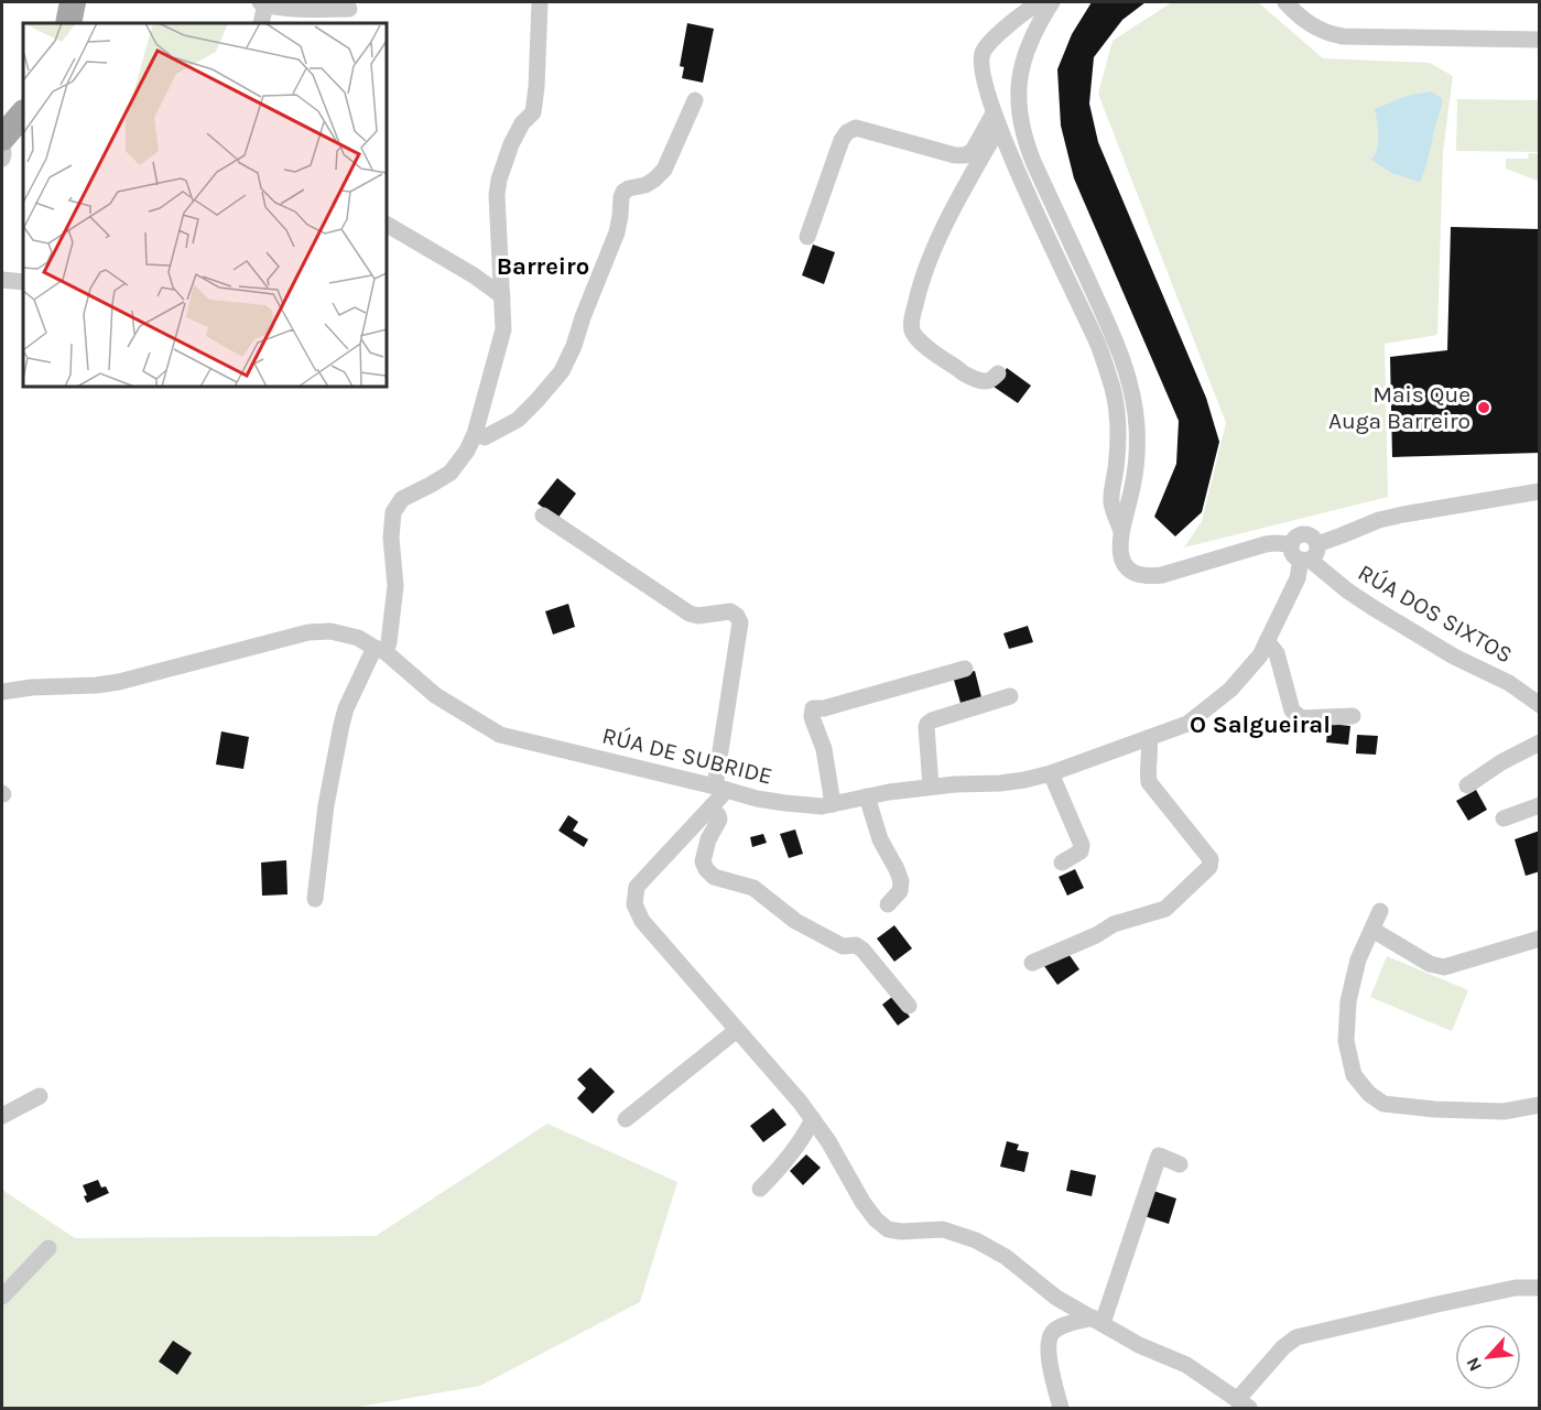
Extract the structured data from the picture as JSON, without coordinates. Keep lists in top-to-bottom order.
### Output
{
  "streets": {
    "street": ["RÚA DOS SIXTOS", "RÚA DE SUBRIDE"]
  },
  "crossings": [
    ["RÚA DOS SIXTOS", "RÚA DE SUBRIDE"]
  ],
  "districts": ["Barreiro", "O Salgueiral"],
  "places": ["Mais Que Auga Barreiro"],
  "north": "bottom left"
}
